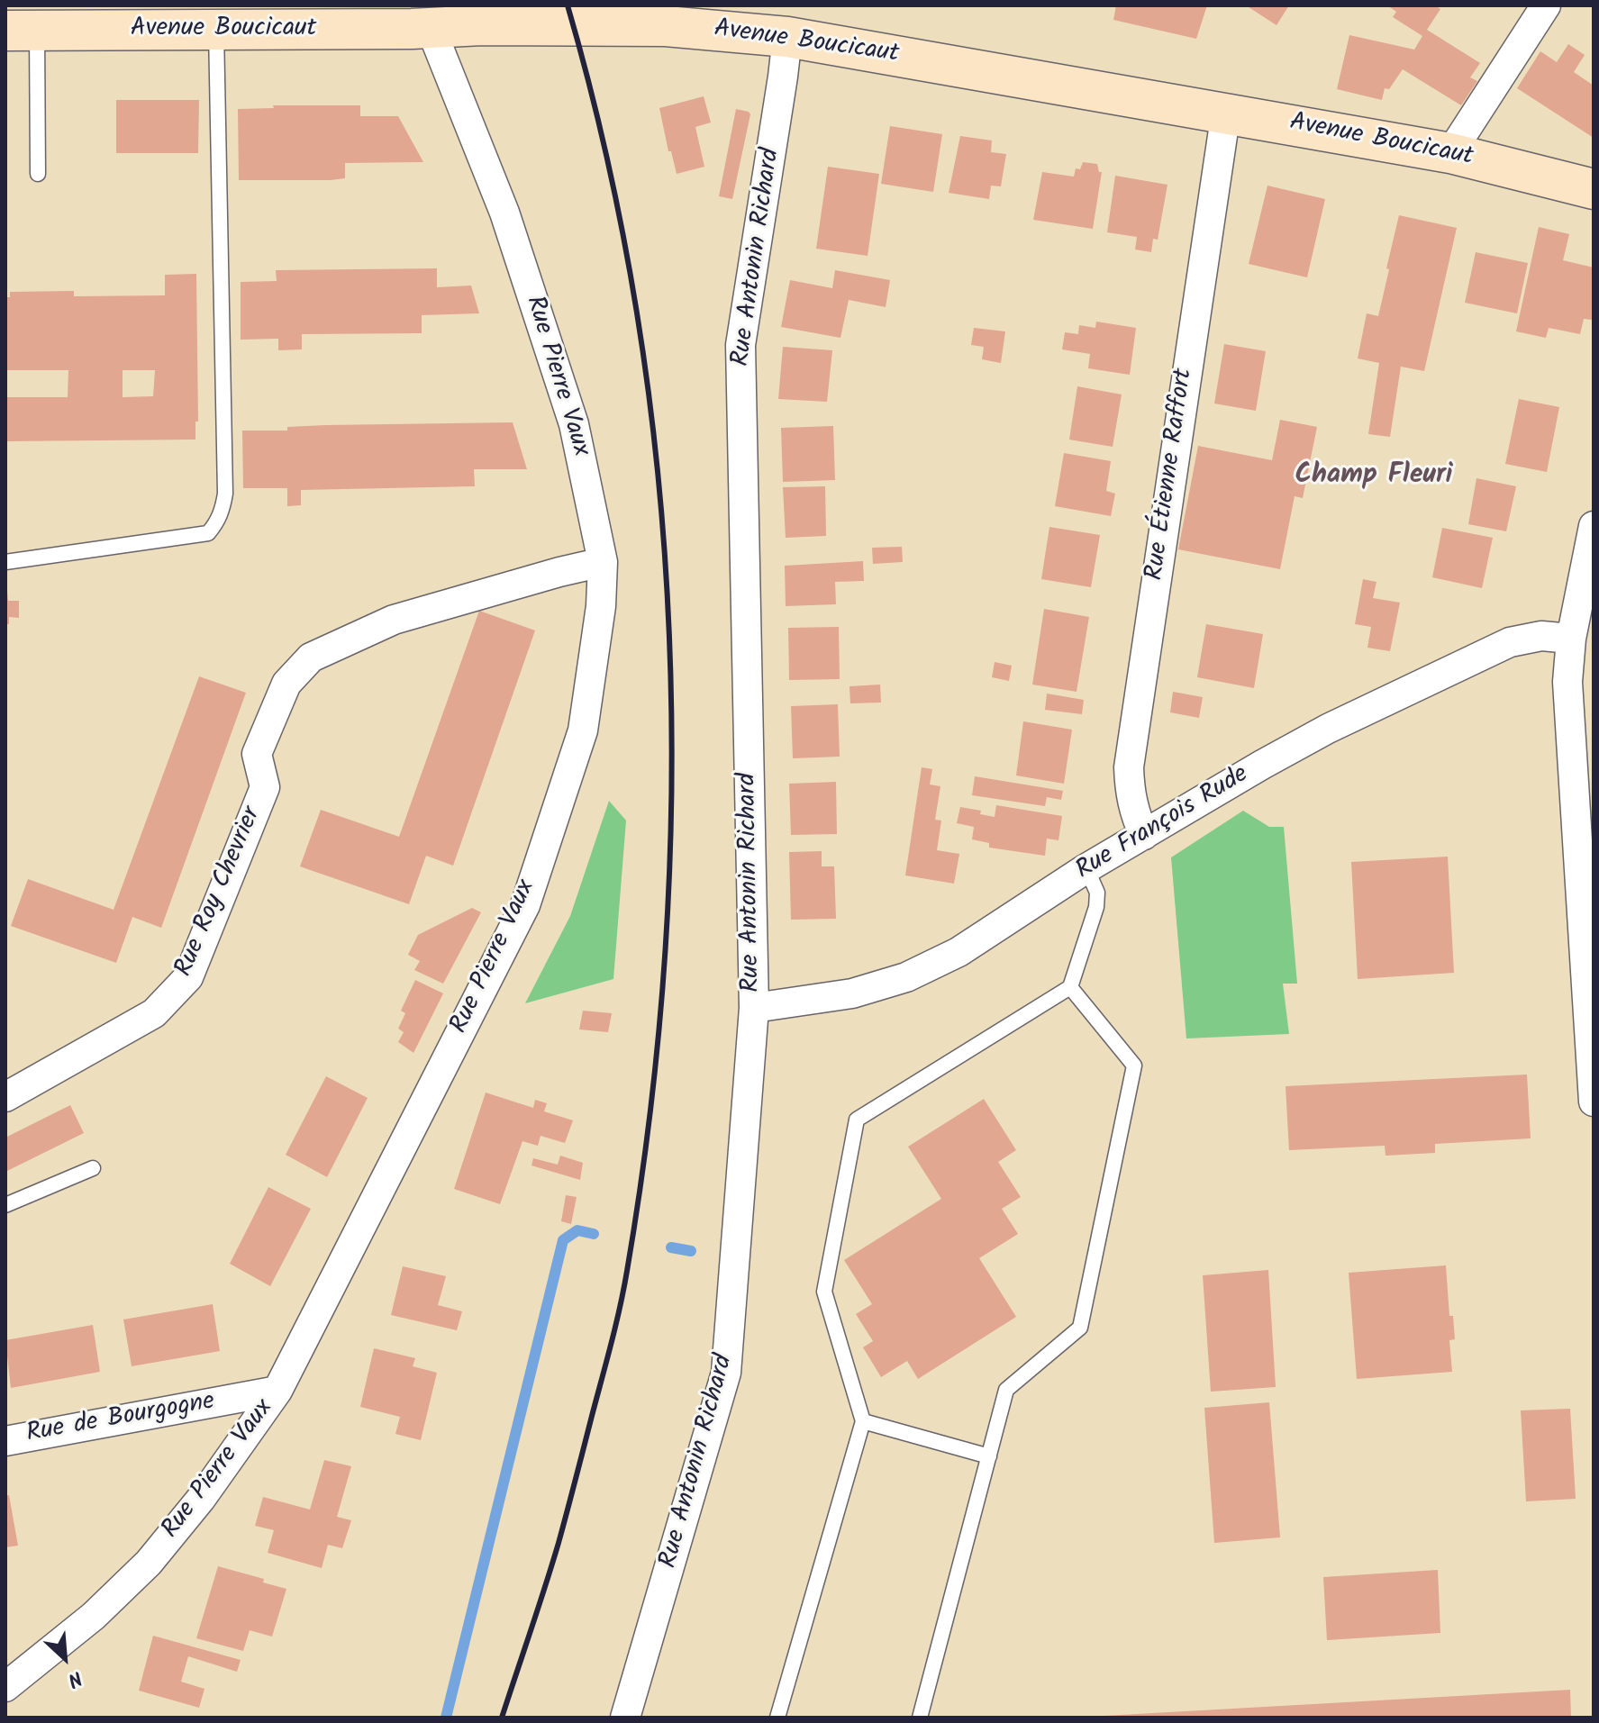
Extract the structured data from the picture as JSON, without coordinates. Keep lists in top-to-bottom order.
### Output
{
  "streets": {
    "main road": ["Avenue Boucicaut"],
    "street": [
      "Rue Antonin Richard",
      "Rue Pierre Vaux",
      "Rue Étienne Raffort",
      "Rue François Rude",
      "Rue Roy Chevrier",
      "Rue de Bourgogne"
    ]
  },
  "crossings": [
    ["Avenue Boucicaut", "Rue Antonin Richard"],
    ["Avenue Boucicaut", "Rue Pierre Vaux"],
    ["Avenue Boucicaut", "Rue Étienne Raffort"],
    ["Rue Antonin Richard", "Rue François Rude"],
    ["Rue Pierre Vaux", "Rue Roy Chevrier"],
    ["Rue Pierre Vaux", "Rue de Bourgogne"],
    ["Rue Étienne Raffort", "Rue François Rude"]
  ],
  "districts": ["Champ Fleuri"],
  "north": "bottom right"
}
